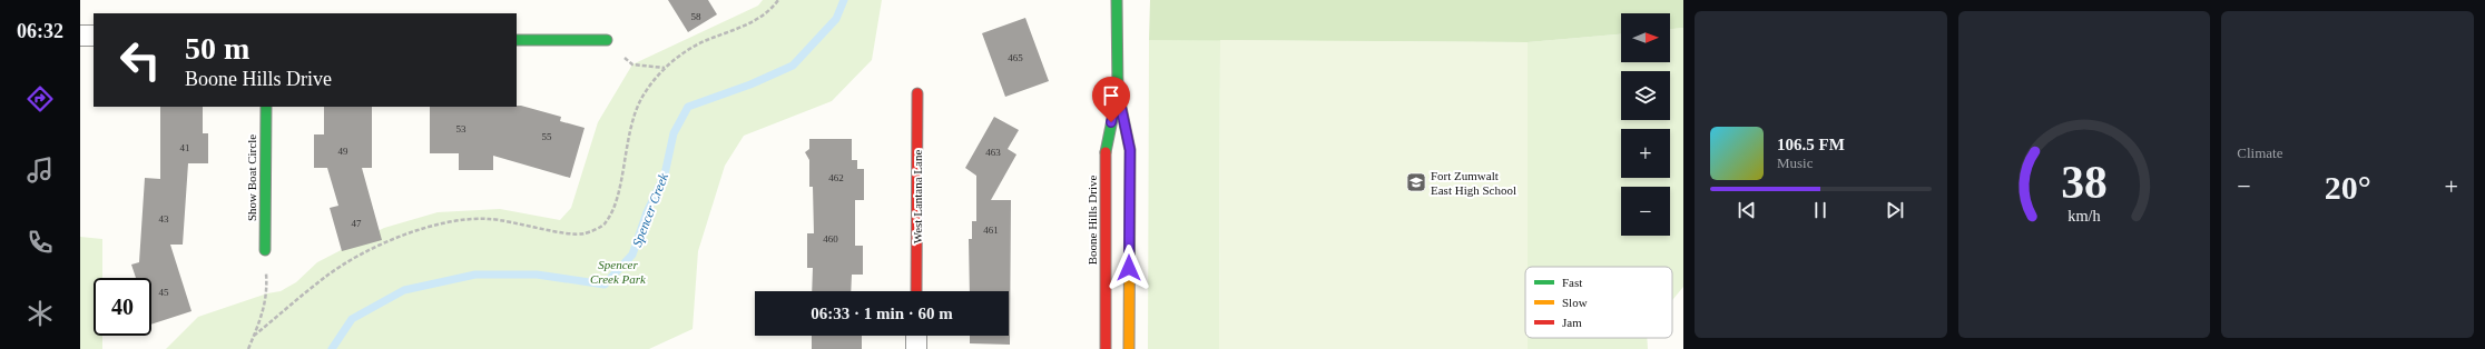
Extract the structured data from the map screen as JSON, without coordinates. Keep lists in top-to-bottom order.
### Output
{
  "streets": {
    "street": ["Show Boat Circle", "West Lantana Lane", "Boone Hills Drive"]
  },
  "water": ["Spencer Creek"],
  "parks": ["Spencer Creek Park"],
  "places": {
    "school or university": ["Fort Zumwalt East High School"]
  },
  "house_numbers": [
    "58",
    "465",
    "53",
    "55",
    "41",
    "49",
    "463",
    "462",
    "43",
    "47",
    "461",
    "460",
    "45"
  ],
  "legend": ["Fast", "Slow", "Jam"],
  "north": "right",
  "page": {
    "tabs": "06:32",
    "tile": "Climate",
    "map_buttons": ["+", "−"],
    "turn": ["50 m", "Boone Hills Drive"],
    "song": ["106.5 FM", "Music"],
    "heat": ["−", "20°", "+"],
    "limit": "40",
    "trip": "06:33 · 1 min · 60 m",
    "gauge": ["38", "km/h"]
  }
}
